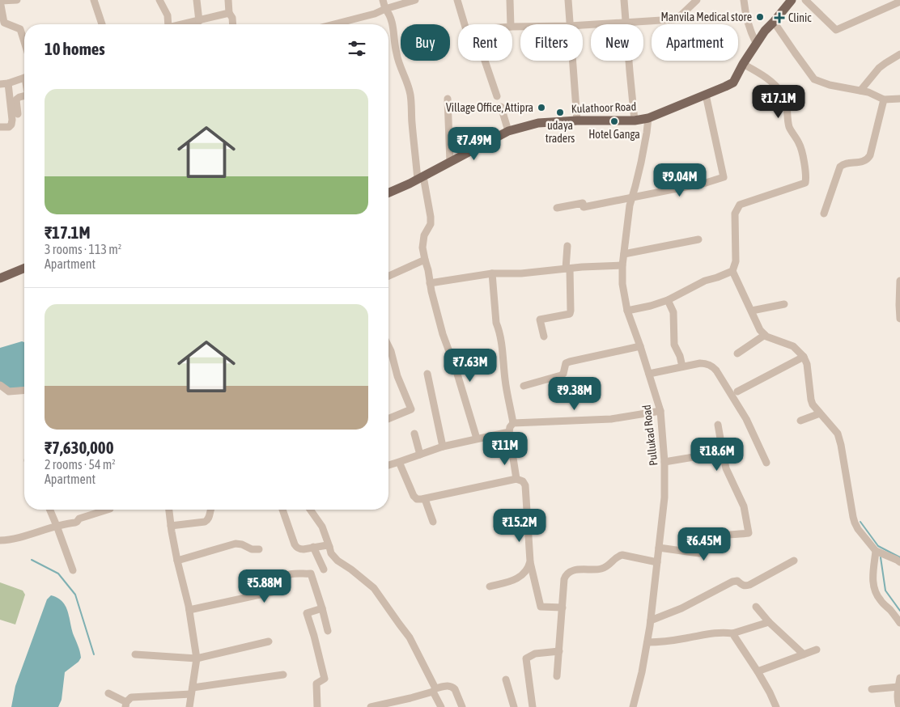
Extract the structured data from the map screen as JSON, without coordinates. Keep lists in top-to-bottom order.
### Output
{
  "streets": {
    "main road": ["Kulathoor Road"],
    "street": ["Pullukad Road"]
  },
  "crossings": [
    ["Kulathoor Road", "Pullukad Road"]
  ],
  "places": {
    "other": [
      "Manvila Medical store",
      "Village Office, Attipra",
      "udaya traders",
      "Hotel Ganga"
    ],
    "health": ["Clinic"]
  },
  "page": {
    "chip": [
      "Buy",
      "Rent",
      "Filters",
      "New",
      "Apartment"
    ],
    "heading": "10 homes",
    "list": [
      {
        "name": "₹17.1M",
        "note": "3 rooms · 113 m² · Apartment"
      },
      {
        "name": "₹7,630,000",
        "note": "2 rooms · 54 m² · Apartment"
      }
    ],
    "price": [
      "₹17.1M",
      "₹7.49M",
      "₹9.04M",
      "₹7.63M",
      "₹9.38M",
      "₹11M",
      "₹18.6M",
      "₹15.2M",
      "₹6.45M",
      "₹5.88M"
    ]
  }
}
